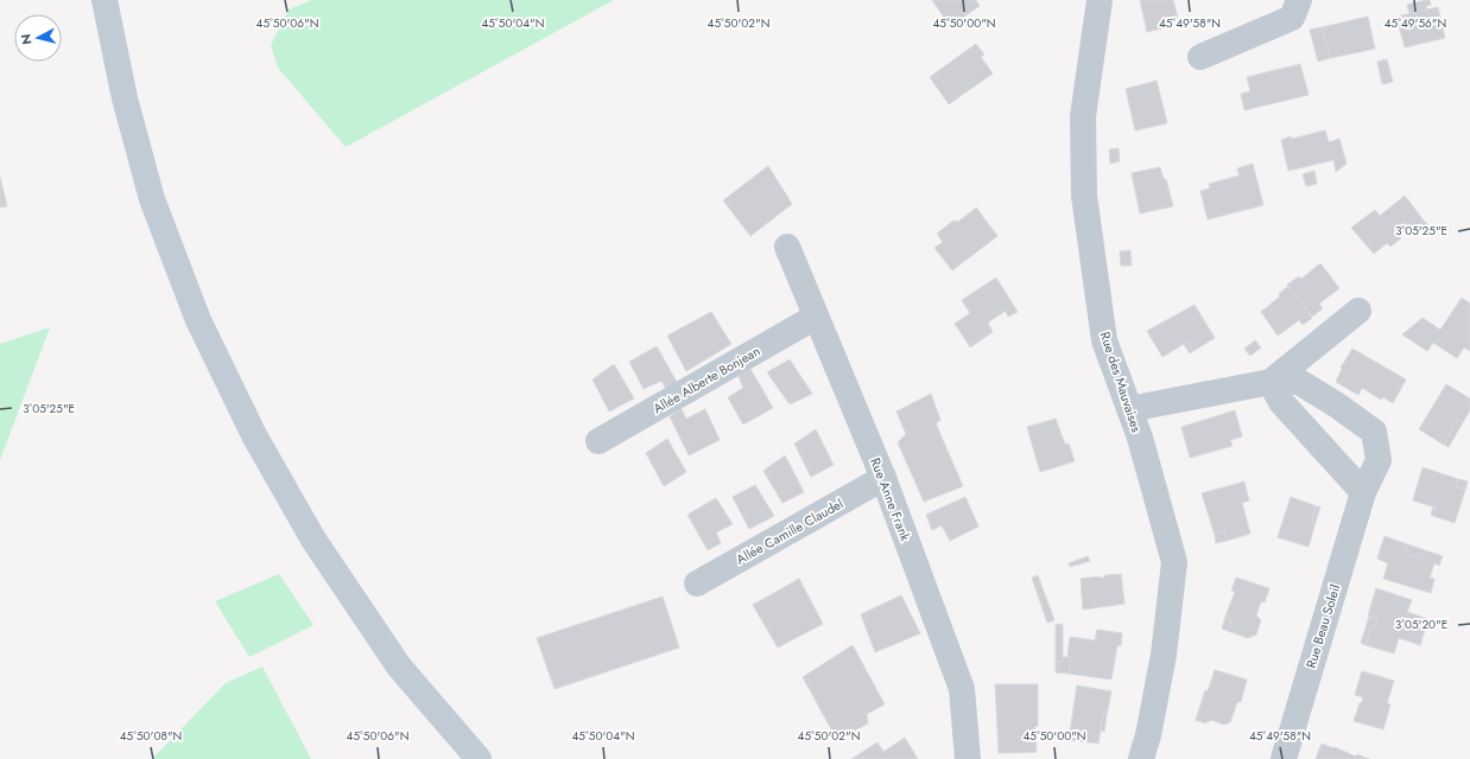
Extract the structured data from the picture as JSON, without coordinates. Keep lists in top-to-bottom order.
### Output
{
  "streets": {
    "street": [
      "Allée Alberte Bonjean",
      "Rue des Mauvaises",
      "Rue Anne Frank",
      "Allée Camille Claudel",
      "Rue Beau Soleil"
    ]
  },
  "crossings": [
    ["Allée Alberte Bonjean", "Rue Anne Frank"],
    ["Rue des Mauvaises", "Rue Beau Soleil"],
    ["Rue Anne Frank", "Allée Camille Claudel"]
  ],
  "north": "left",
  "coordinates": [
    "45°50'06\"N",
    "45°50'04\"N",
    "45°50'02\"N",
    "45°50'00\"N",
    "45°49'58\"N",
    "45°49'56\"N",
    "3°05'25\"E",
    "3°05'20\"E",
    "45°50'08\"N"
  ]
}
